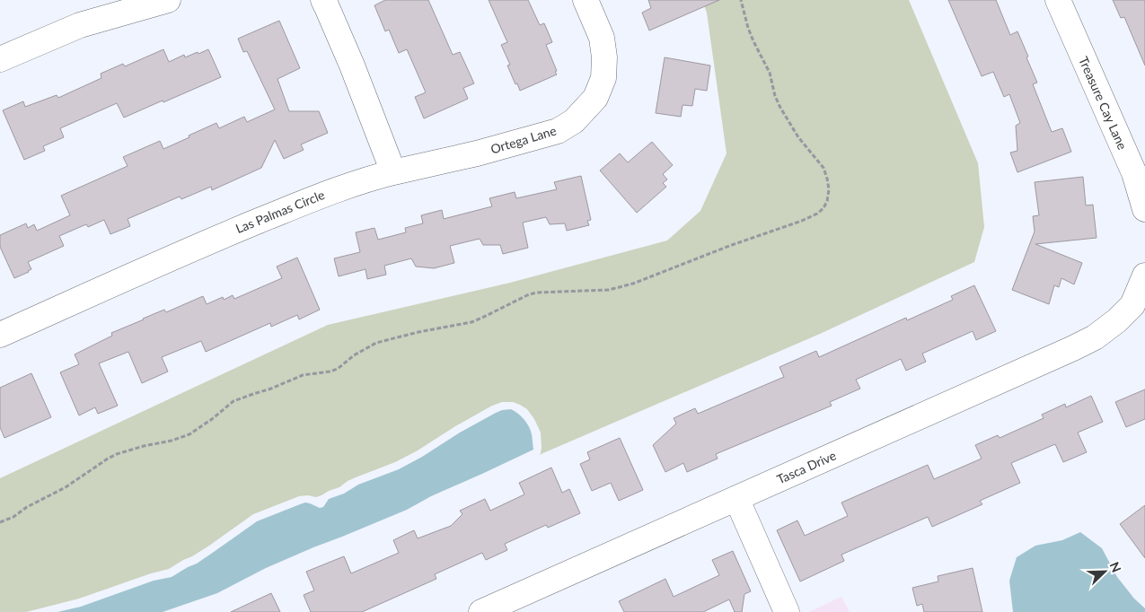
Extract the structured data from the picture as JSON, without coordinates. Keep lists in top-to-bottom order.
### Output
{
  "streets": {
    "street": [
      "Treasure Cay Lane",
      "Ortega Lane",
      "Las Palmas Circle",
      "Tasca Drive"
    ]
  },
  "crossings": [
    ["Ortega Lane", "Las Palmas Circle"]
  ],
  "north": "top right"
}
